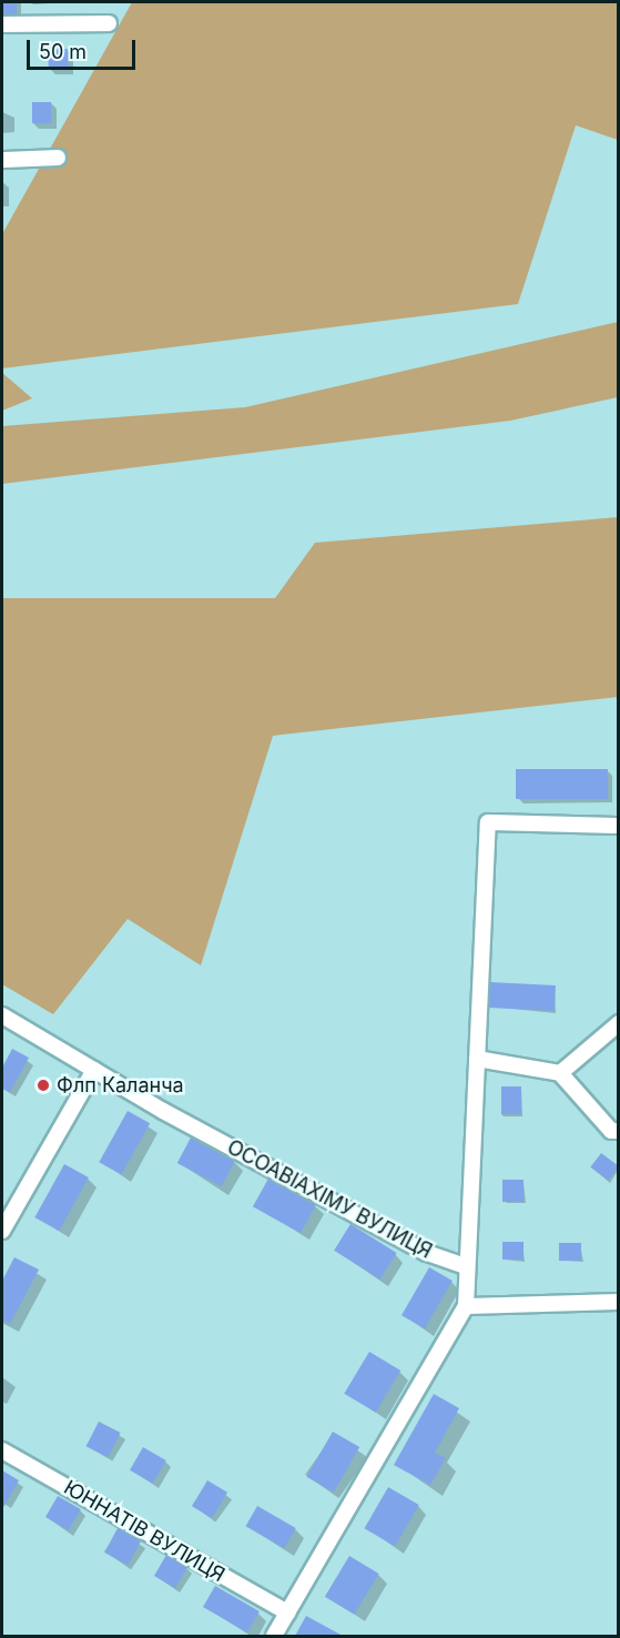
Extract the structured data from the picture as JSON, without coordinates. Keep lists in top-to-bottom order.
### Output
{
  "streets": {
    "street": ["ОСОАВІАХІМУ ВУЛИЦЯ", "ЮННАТІВ ВУЛИЦЯ"]
  },
  "places": ["Флп Каланча"],
  "scale_bar": "50 m"
}
